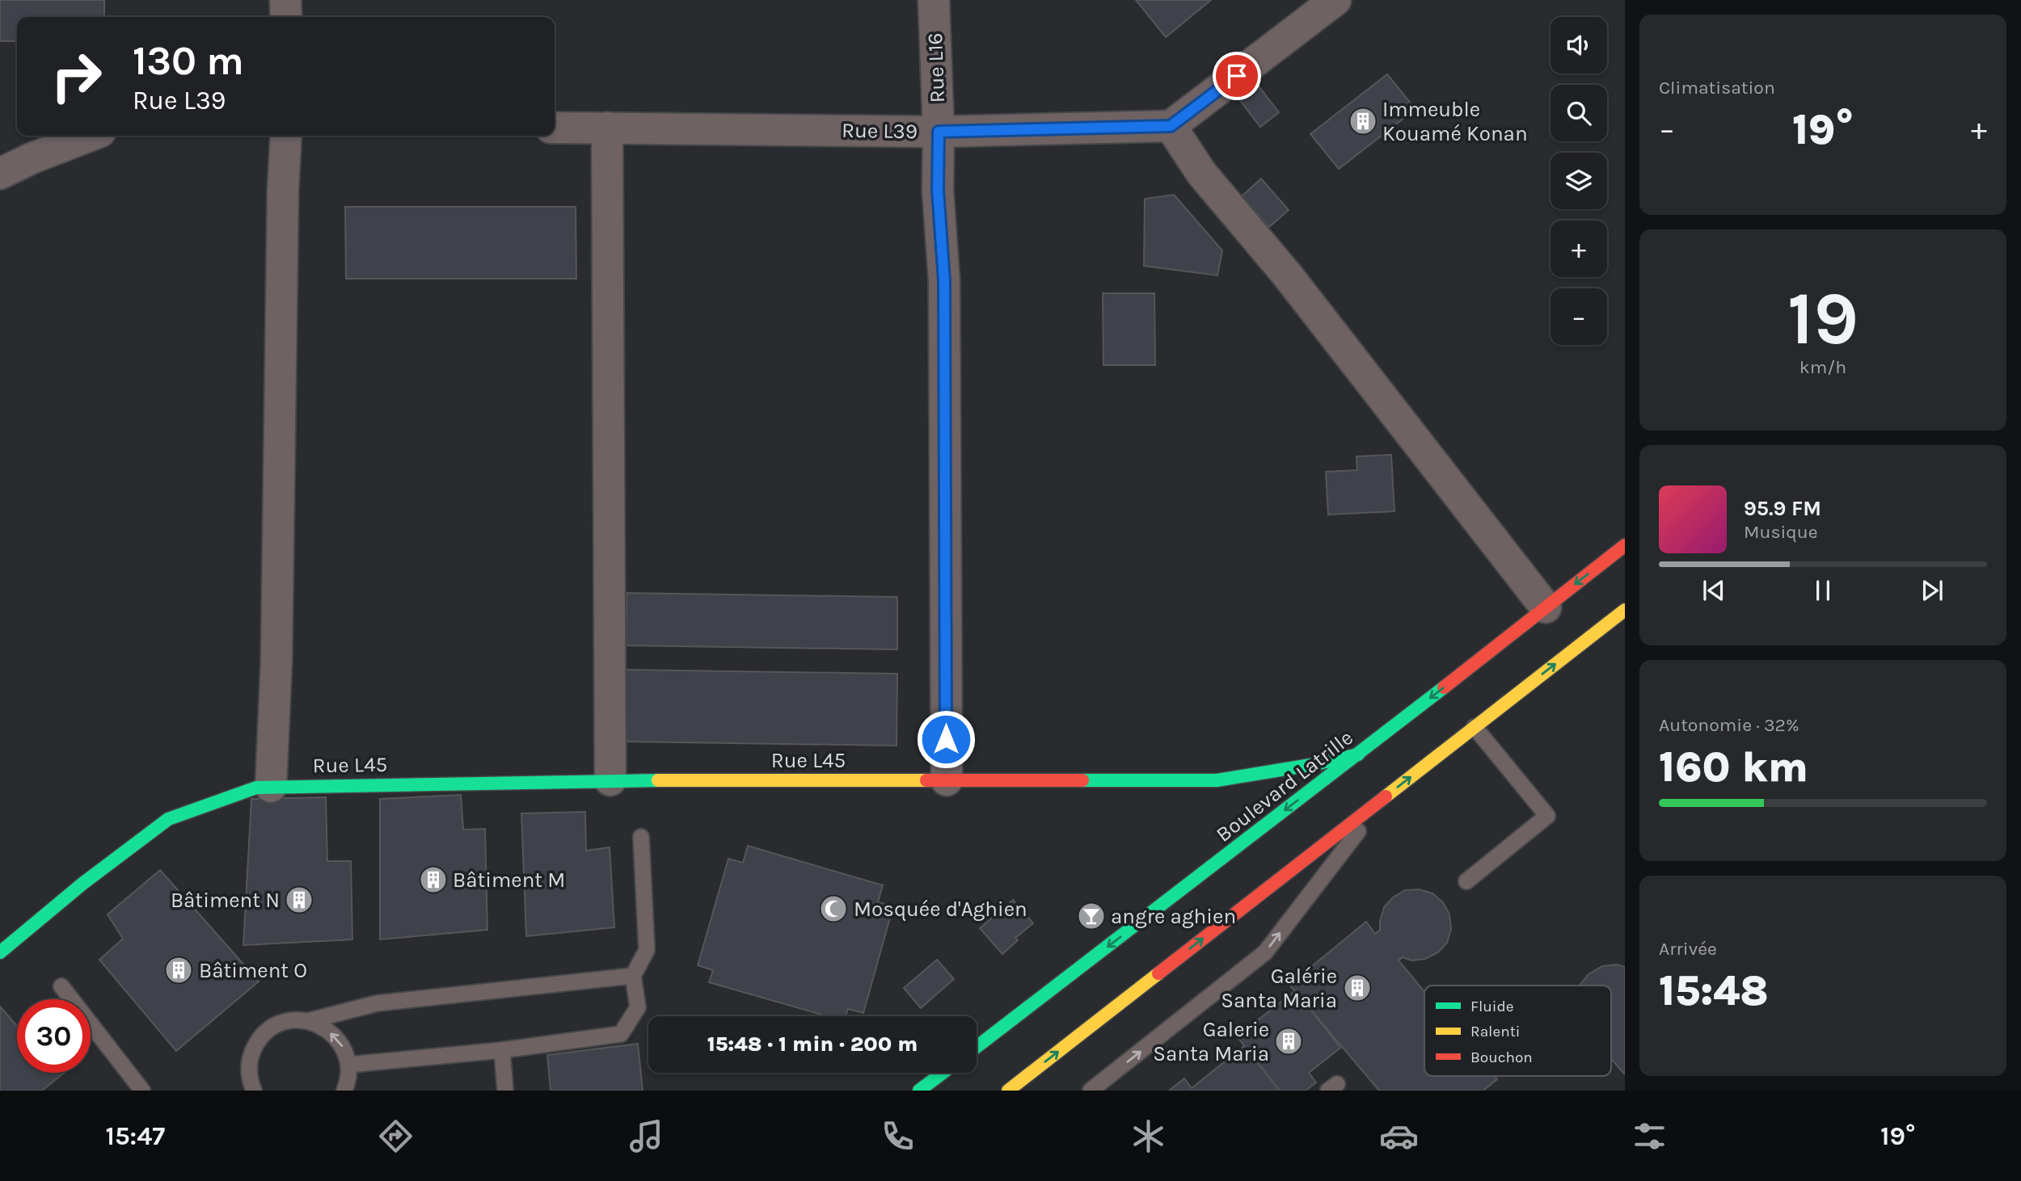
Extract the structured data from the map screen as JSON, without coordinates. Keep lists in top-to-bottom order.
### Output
{
  "streets": {
    "main road": ["Rue L45", "Boulevard Latrille"],
    "street": ["Rue L16", "Rue L39"]
  },
  "crossings": [
    ["Rue L16", "Rue L39"],
    ["Rue L16", "Rue L45"],
    ["Rue L45", "Boulevard Latrille"]
  ],
  "places": {
    "building": [
      "Immeuble Kouamé Konan",
      "Bâtiment M",
      "Bâtiment N",
      "Bâtiment O",
      "Galérie Santa Maria",
      "Galerie Santa Maria"
    ],
    "mosque": ["Mosquée d'Aghien"],
    "bar": ["angre aghien"]
  },
  "legend": ["Fluide", "Ralenti", "Bouchon"],
  "page": {
    "tile": [
      "Climatisation",
      ["19", "km/h"],
      ["Autonomie · 32%", "160 km"],
      ["Arrivée", "15:48"]
    ],
    "map_buttons": ["+", "−"],
    "turn": ["130 m", "Rue L39"],
    "heat": ["−", "19°", "+"],
    "song": ["95.9 FM", "Musique"],
    "limit": "30",
    "trip": "15:48 · 1 min · 200 m",
    "tabs": ["15:47", "19°"]
  }
}
